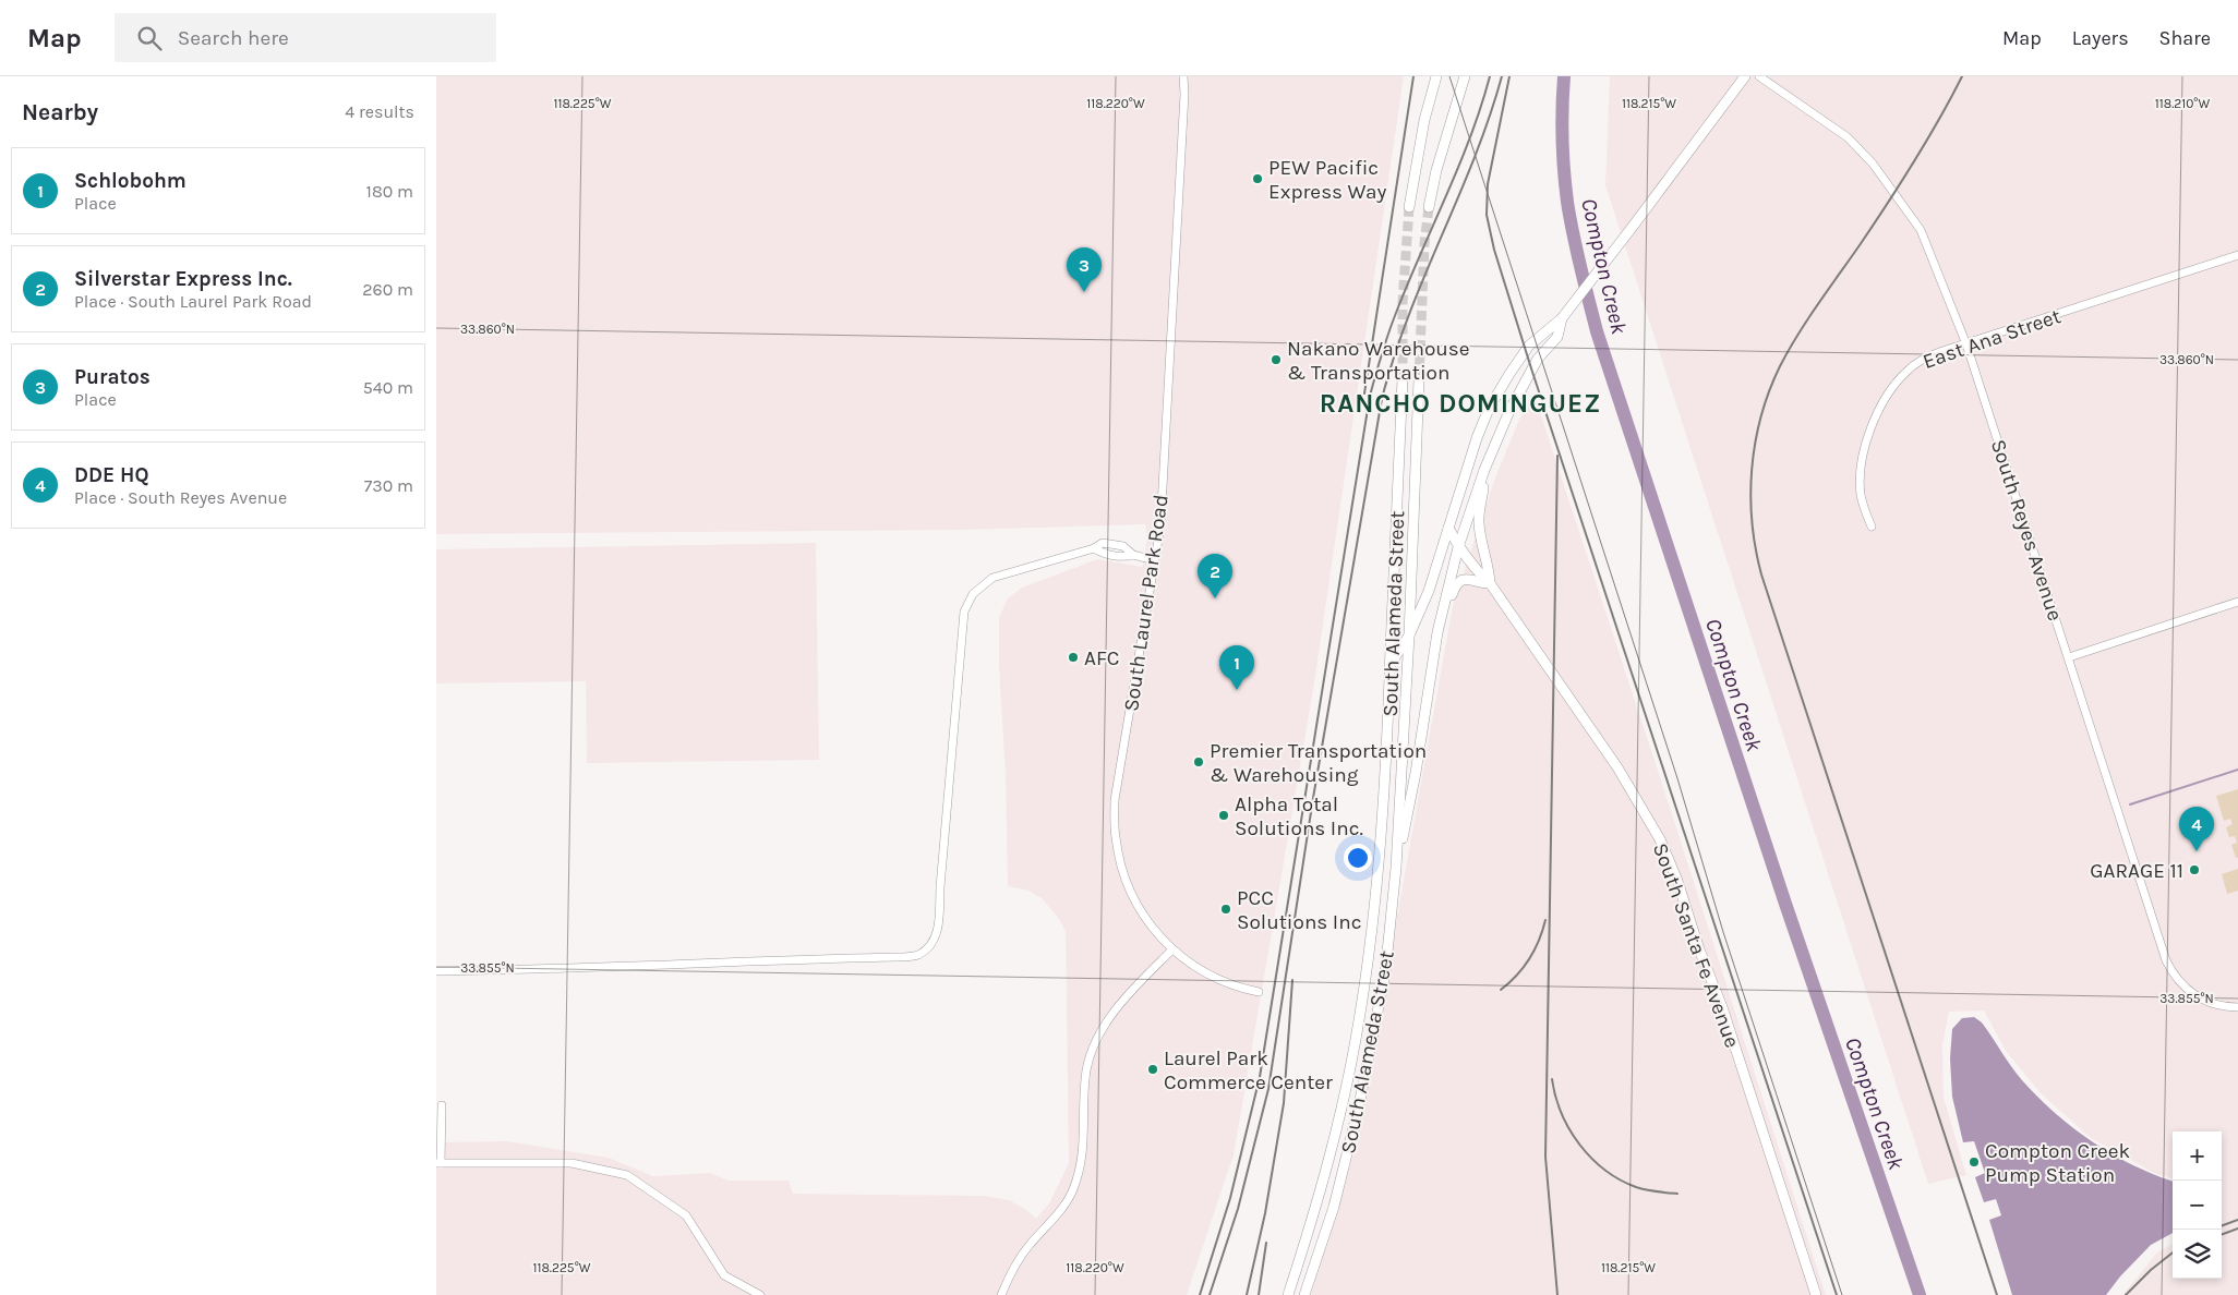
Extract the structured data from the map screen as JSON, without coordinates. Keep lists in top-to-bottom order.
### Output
{
  "streets": {
    "main road": ["South Alameda Street", "South Santa Fe Avenue"],
    "street": ["East Ana Street", "South Reyes Avenue", "South Laurel Park Road"]
  },
  "crossings": [
    ["East Ana Street", "South Reyes Avenue"]
  ],
  "districts": ["RANCHO DOMINGUEZ"],
  "water": ["Compton Creek"],
  "places": [
    "PEW Pacific Express Way",
    "Nakano Warehouse & Transportation",
    "AFC",
    "Premier Transportation & Warehousing",
    "Alpha Total Solutions Inc.",
    "GARAGE 11",
    "PCC Solutions Inc",
    "Laurel Park Commerce Center",
    "Compton Creek Pump Station"
  ],
  "page": {
    "header": "Map",
    "search": "Search here",
    "nav": ["Map", "Layers", "Share"],
    "heading": ["Nearby", "4 results"],
    "list": [
      {
        "mark": "1",
        "name": "Schlobohm",
        "note": "Place",
        "value": "180 m"
      },
      {
        "mark": "2",
        "name": "Silverstar Express Inc.",
        "note": "Place · South Laurel Park Road",
        "value": "260 m"
      },
      {
        "mark": "3",
        "name": "Puratos",
        "note": "Place",
        "value": "540 m"
      },
      {
        "mark": "4",
        "name": "DDE HQ",
        "note": "Place · South Reyes Avenue",
        "value": "730 m"
      }
    ],
    "pins": [
      "3",
      "2",
      "1",
      "4"
    ],
    "map_buttons": ["+", "−"]
  },
  "coordinates": [
    "118.225°W",
    "118.220°W",
    "118.215°W",
    "118.210°W",
    "33.860°N",
    "33.855°N"
  ]
}
